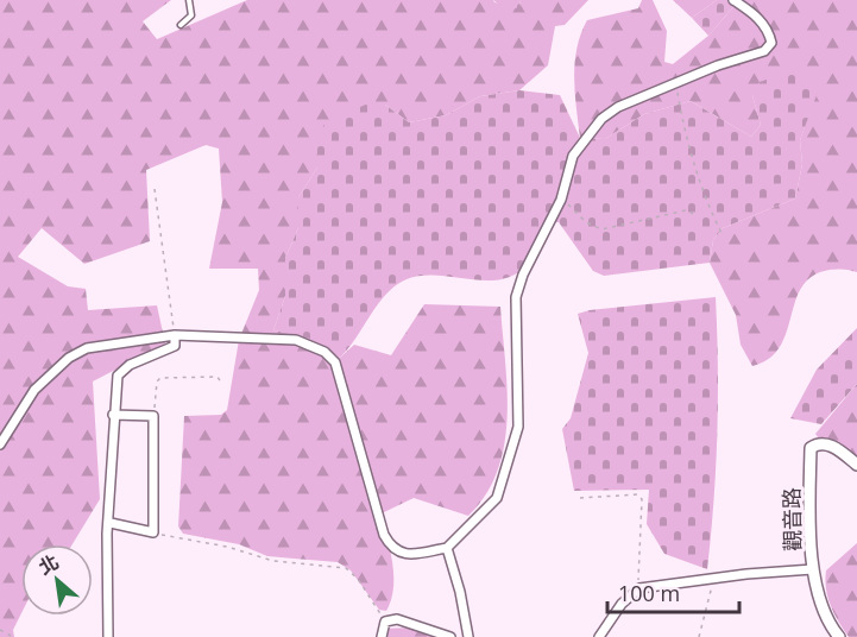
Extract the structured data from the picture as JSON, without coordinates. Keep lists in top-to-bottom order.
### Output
{
  "streets": {
    "street": ["觀音路"]
  },
  "scale_bar": "100 m",
  "north": "top left"
}
